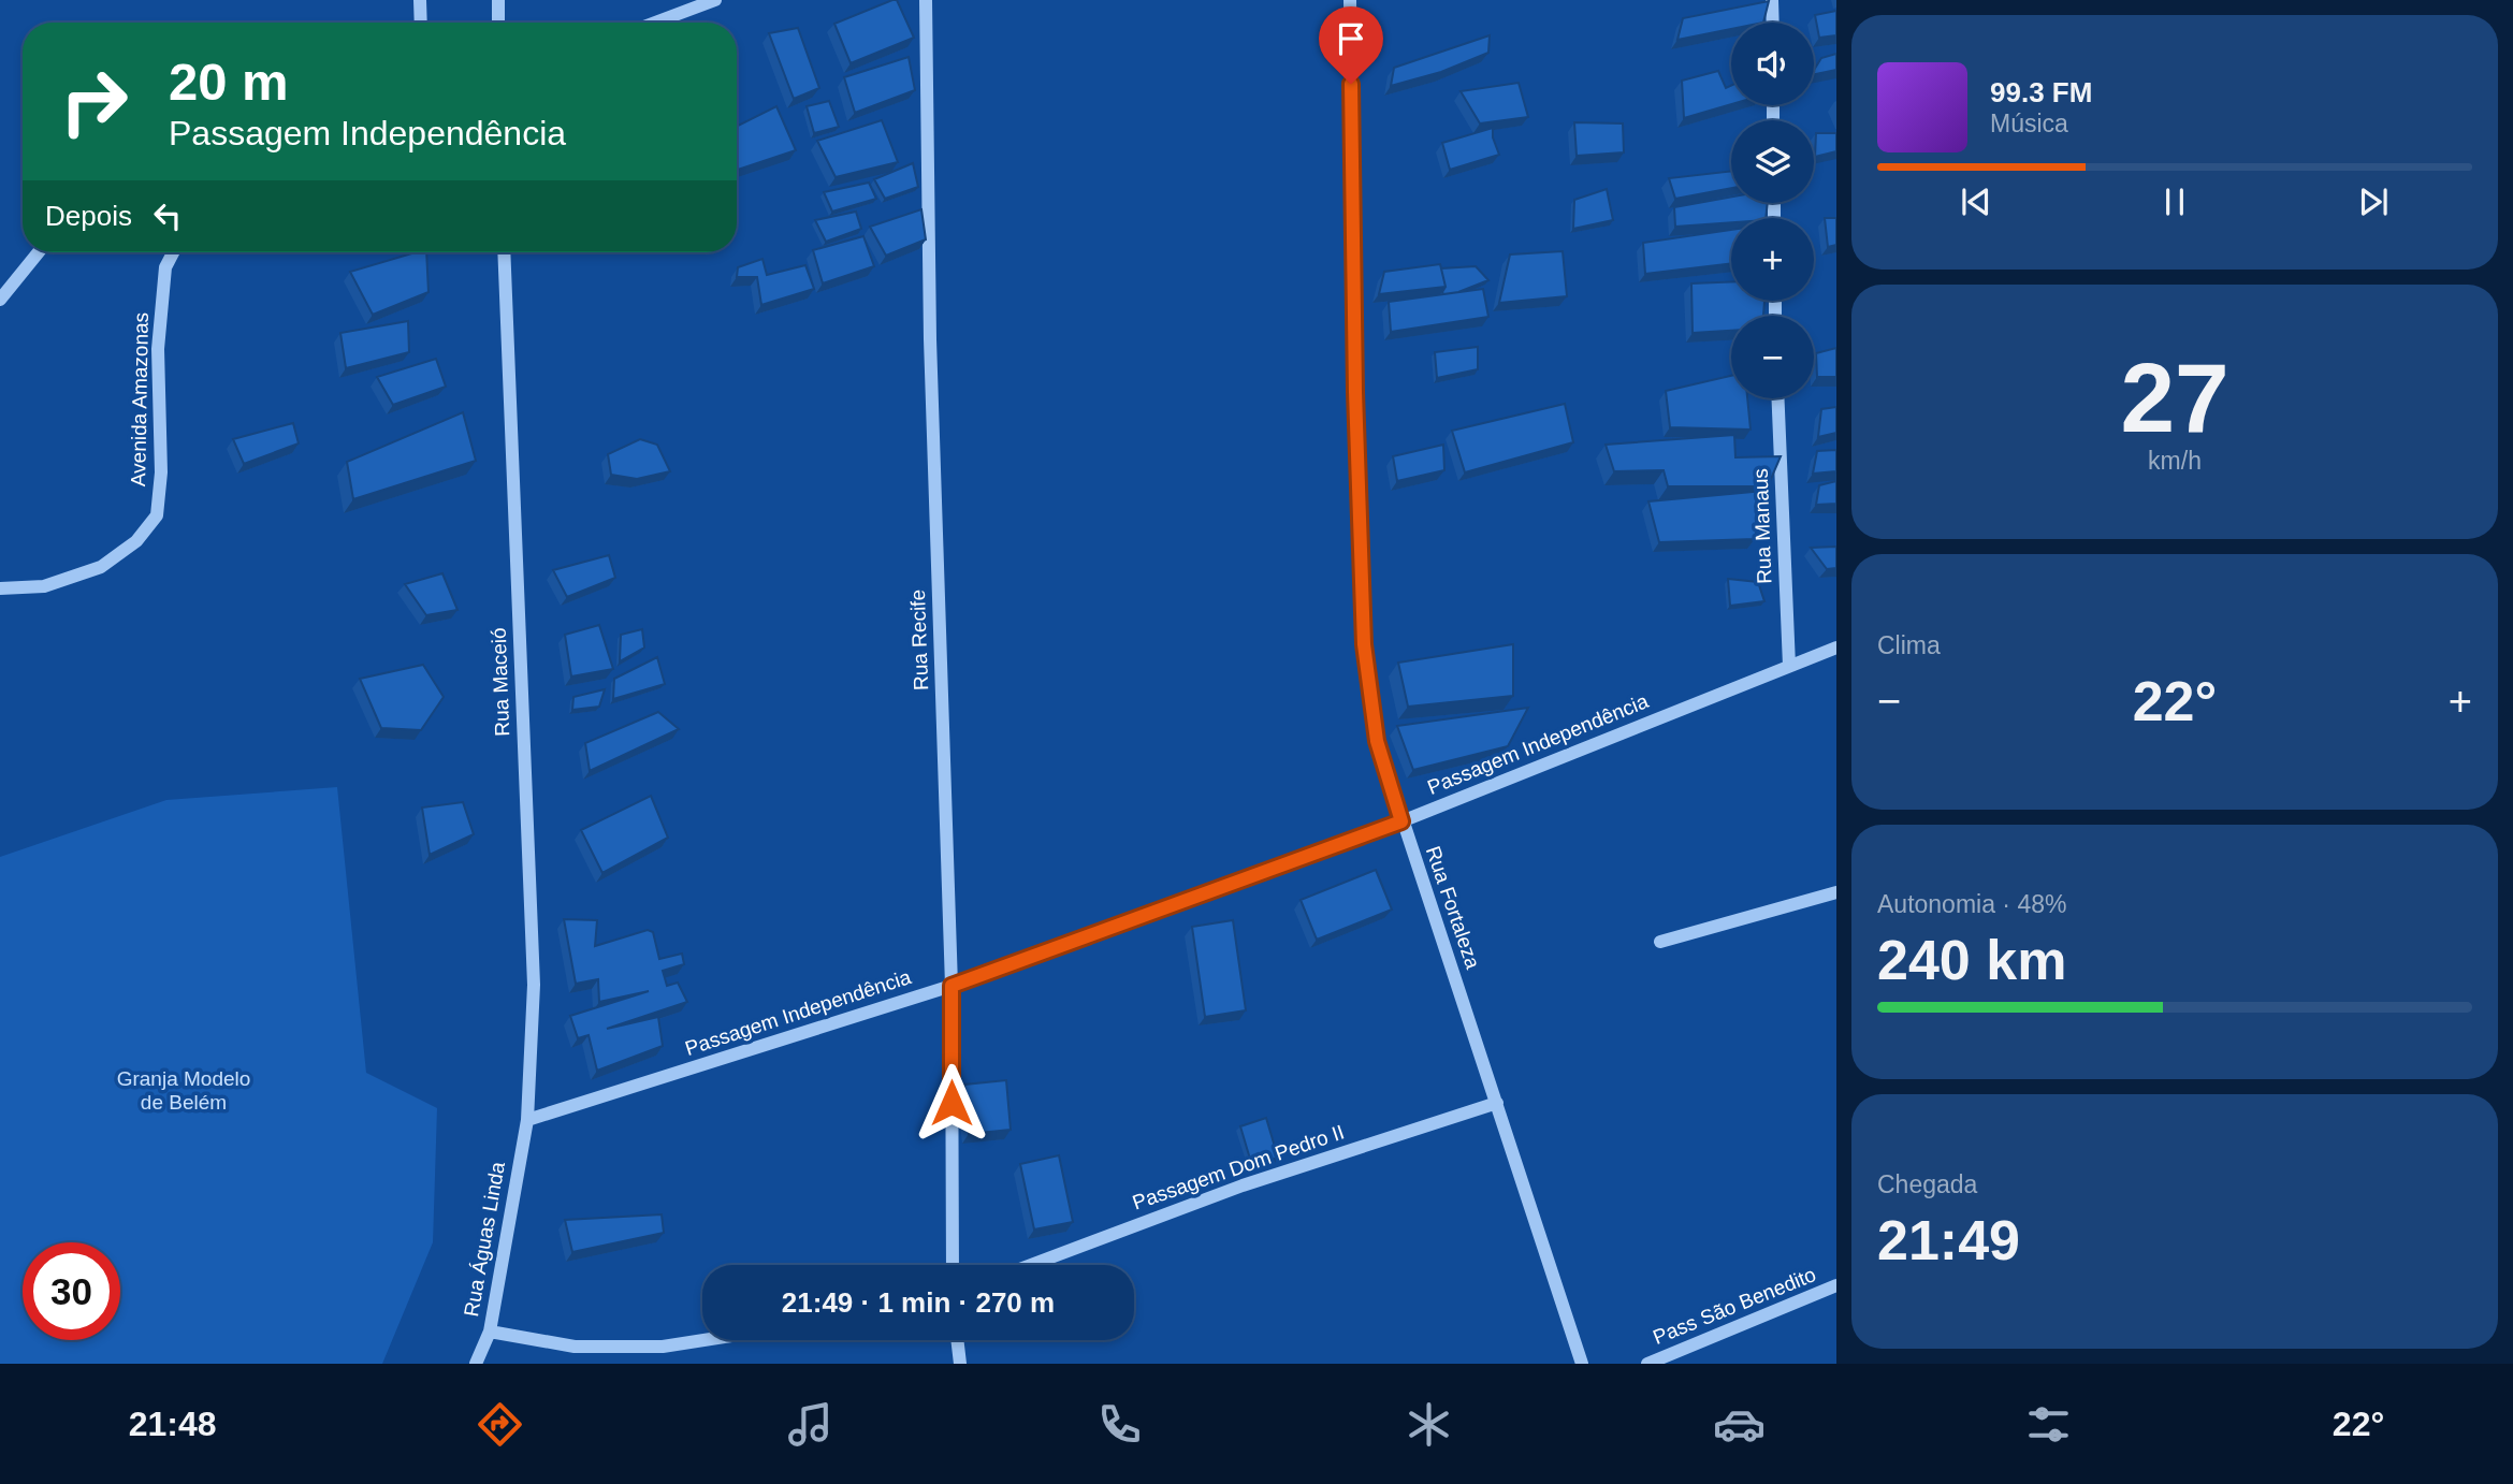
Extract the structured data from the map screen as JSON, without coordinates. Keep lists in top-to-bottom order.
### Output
{
  "streets": {
    "street": [
      "Avenida Amazonas",
      "Rua Manaus",
      "Rua Recife",
      "Rua Maceió",
      "Passagem Independência",
      "Rua Fortaleza",
      "Passagem Dom Pedro II",
      "Rua Águas Linda",
      "Pass São Benedito"
    ]
  },
  "crossings": [
    ["Rua Manaus", "Passagem Independência"],
    ["Rua Recife", "Passagem Independência"],
    ["Rua Maceió", "Passagem Independência"],
    ["Rua Maceió", "Rua Águas Linda"],
    ["Passagem Independência", "Rua Fortaleza"],
    ["Passagem Independência", "Rua Águas Linda"],
    ["Rua Fortaleza", "Passagem Dom Pedro II"]
  ],
  "parks": ["Granja Modelo de Belém"],
  "page": {
    "map_buttons": ["+", "−"],
    "turn": ["20 m", "Passagem Independência"],
    "song": ["99.3 FM", "Música"],
    "then": "Depois",
    "tile": [
      ["27", "km/h"],
      "Clima",
      ["Autonomia · 48%", "240 km"],
      ["Chegada", "21:49"]
    ],
    "heat": ["−", "22°", "+"],
    "limit": "30",
    "trip": "21:49 · 1 min · 270 m",
    "tabs": ["21:48", "22°"]
  }
}
